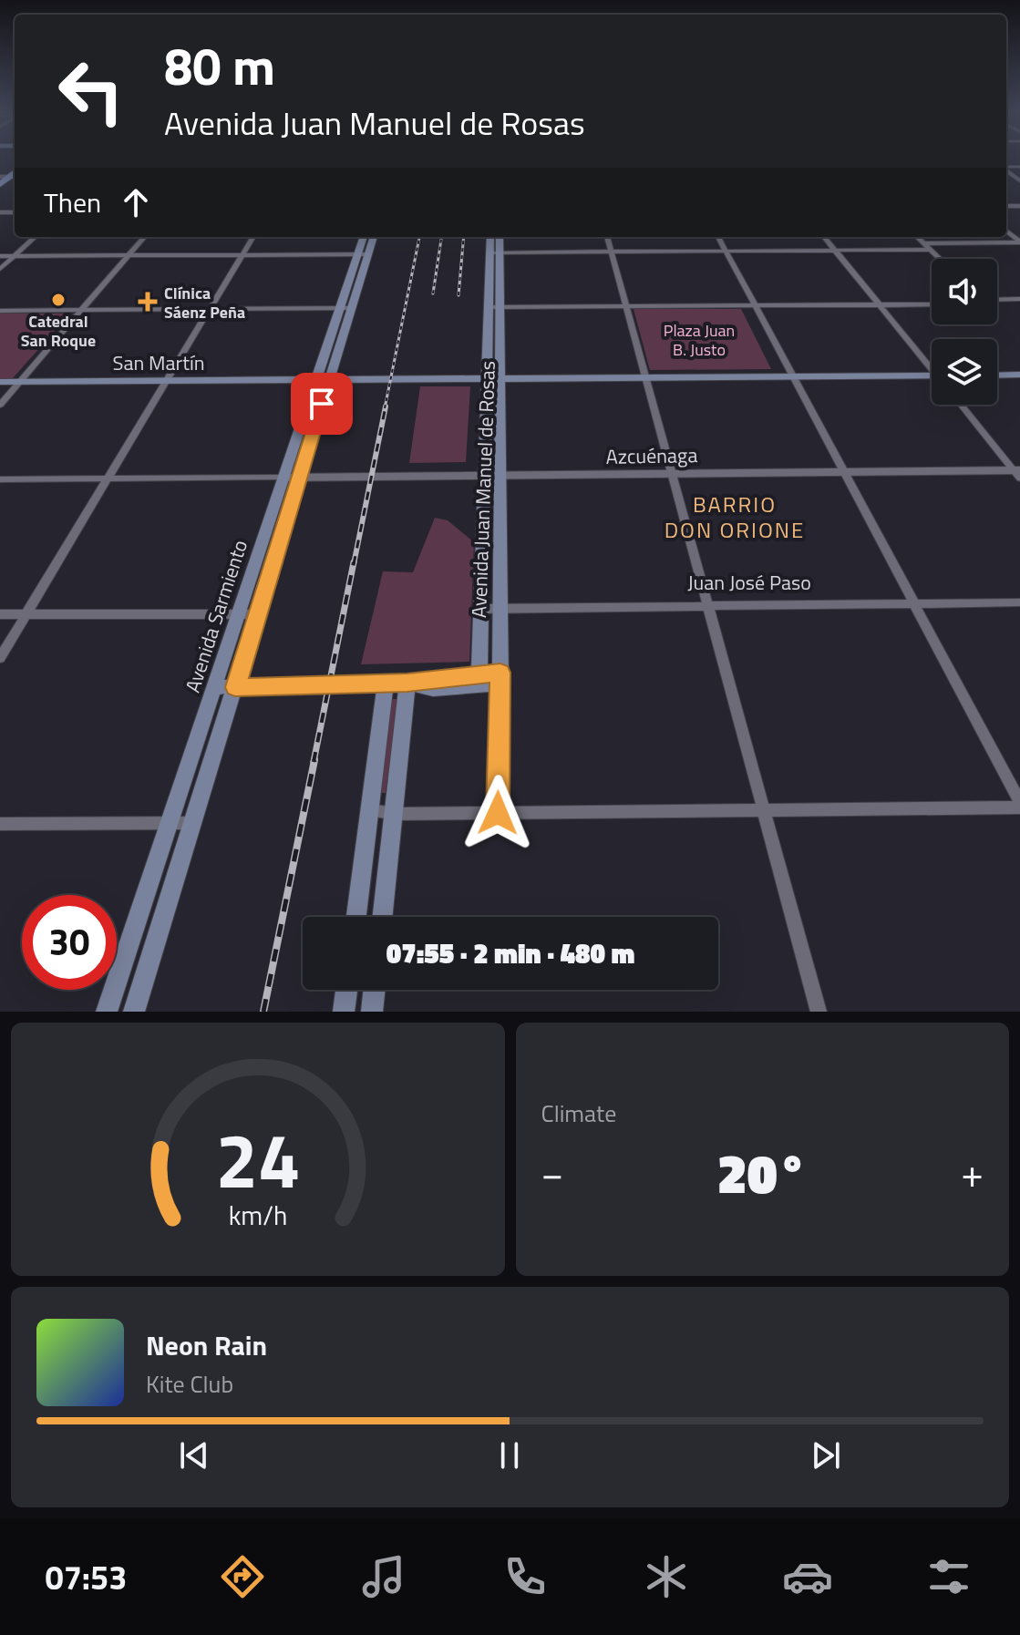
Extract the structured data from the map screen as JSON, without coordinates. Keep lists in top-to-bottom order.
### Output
{
  "streets": {
    "main road": ["San Martín", "Avenida Juan Manuel de Rosas", "Avenida Sarmiento"],
    "street": ["Azcuénaga", "Juan José Paso"]
  },
  "crossings": [
    ["San Martín", "Avenida Juan Manuel de Rosas"],
    ["San Martín", "Avenida Sarmiento"],
    ["Azcuénaga", "Avenida Juan Manuel de Rosas"],
    ["Azcuénaga", "Avenida Sarmiento"],
    ["Avenida Juan Manuel de Rosas", "Juan José Paso"]
  ],
  "districts": ["BARRIO DON ORIONE"],
  "parks": ["Plaza Juan B. Justo"],
  "places": {
    "other": ["Catedral San Roque"],
    "health": ["Clínica Sáenz Peña"]
  },
  "page": {
    "turn": ["80 m", "Avenida Juan Manuel de Rosas"],
    "then": "Then",
    "limit": "30",
    "trip": "07:55 · 2 min · 480 m",
    "tile": "Climate",
    "heat": ["−", "20°", "+"],
    "song": ["Neon Rain", "Kite Club"],
    "tabs": "07:53",
    "gauge": ["24", "km/h"]
  }
}
